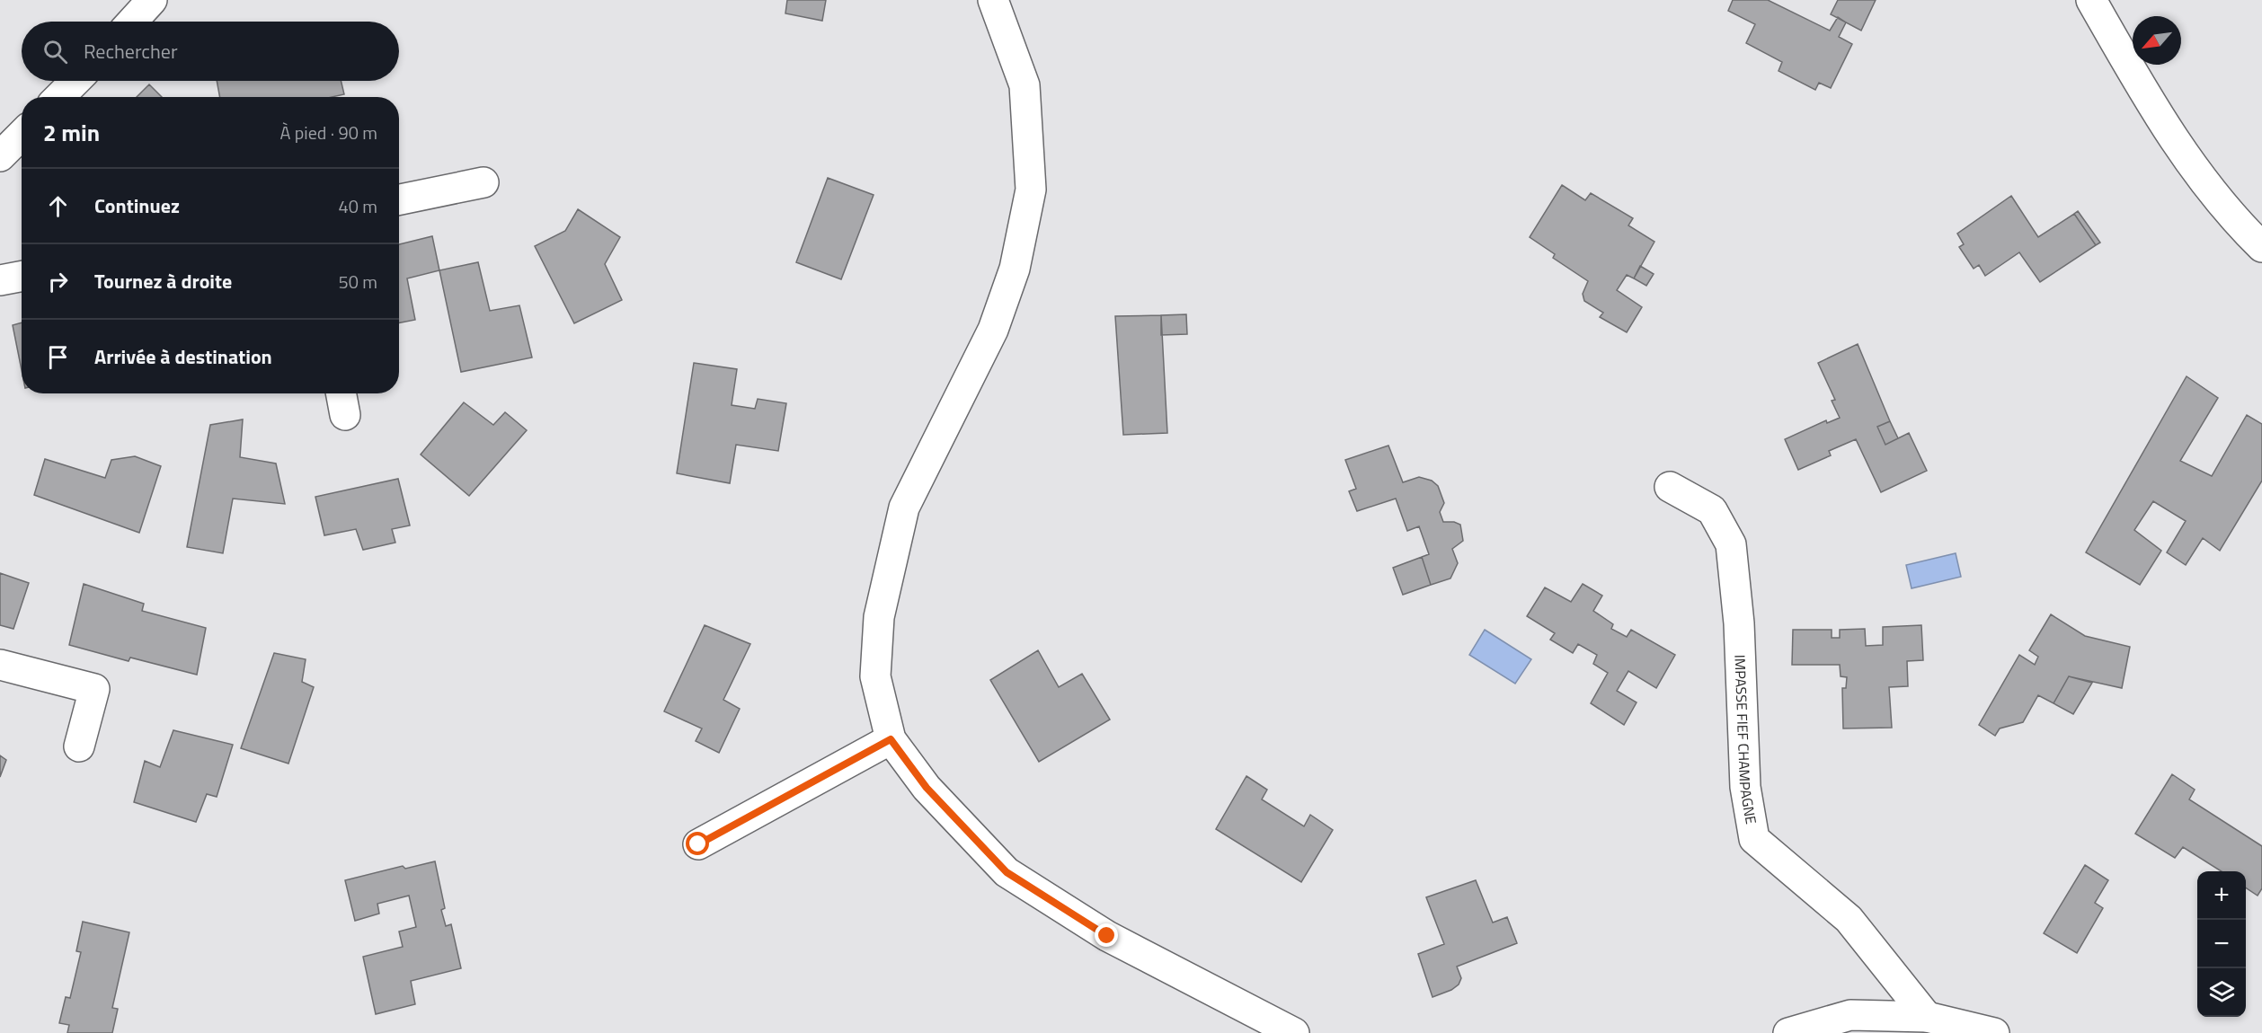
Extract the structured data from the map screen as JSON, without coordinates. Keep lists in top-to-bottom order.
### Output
{
  "streets": {
    "street": ["IMPASSE FIEF CHAMPAGNE"]
  },
  "north": "bottom left",
  "page": {
    "search": "Rechercher",
    "heading": ["2 min", "À pied · 90 m"],
    "list": [
      ["Continuez", "40 m"],
      ["Tournez à droite", "50 m"],
      "Arrivée à destination"
    ],
    "map_buttons": ["+", "−"]
  }
}
